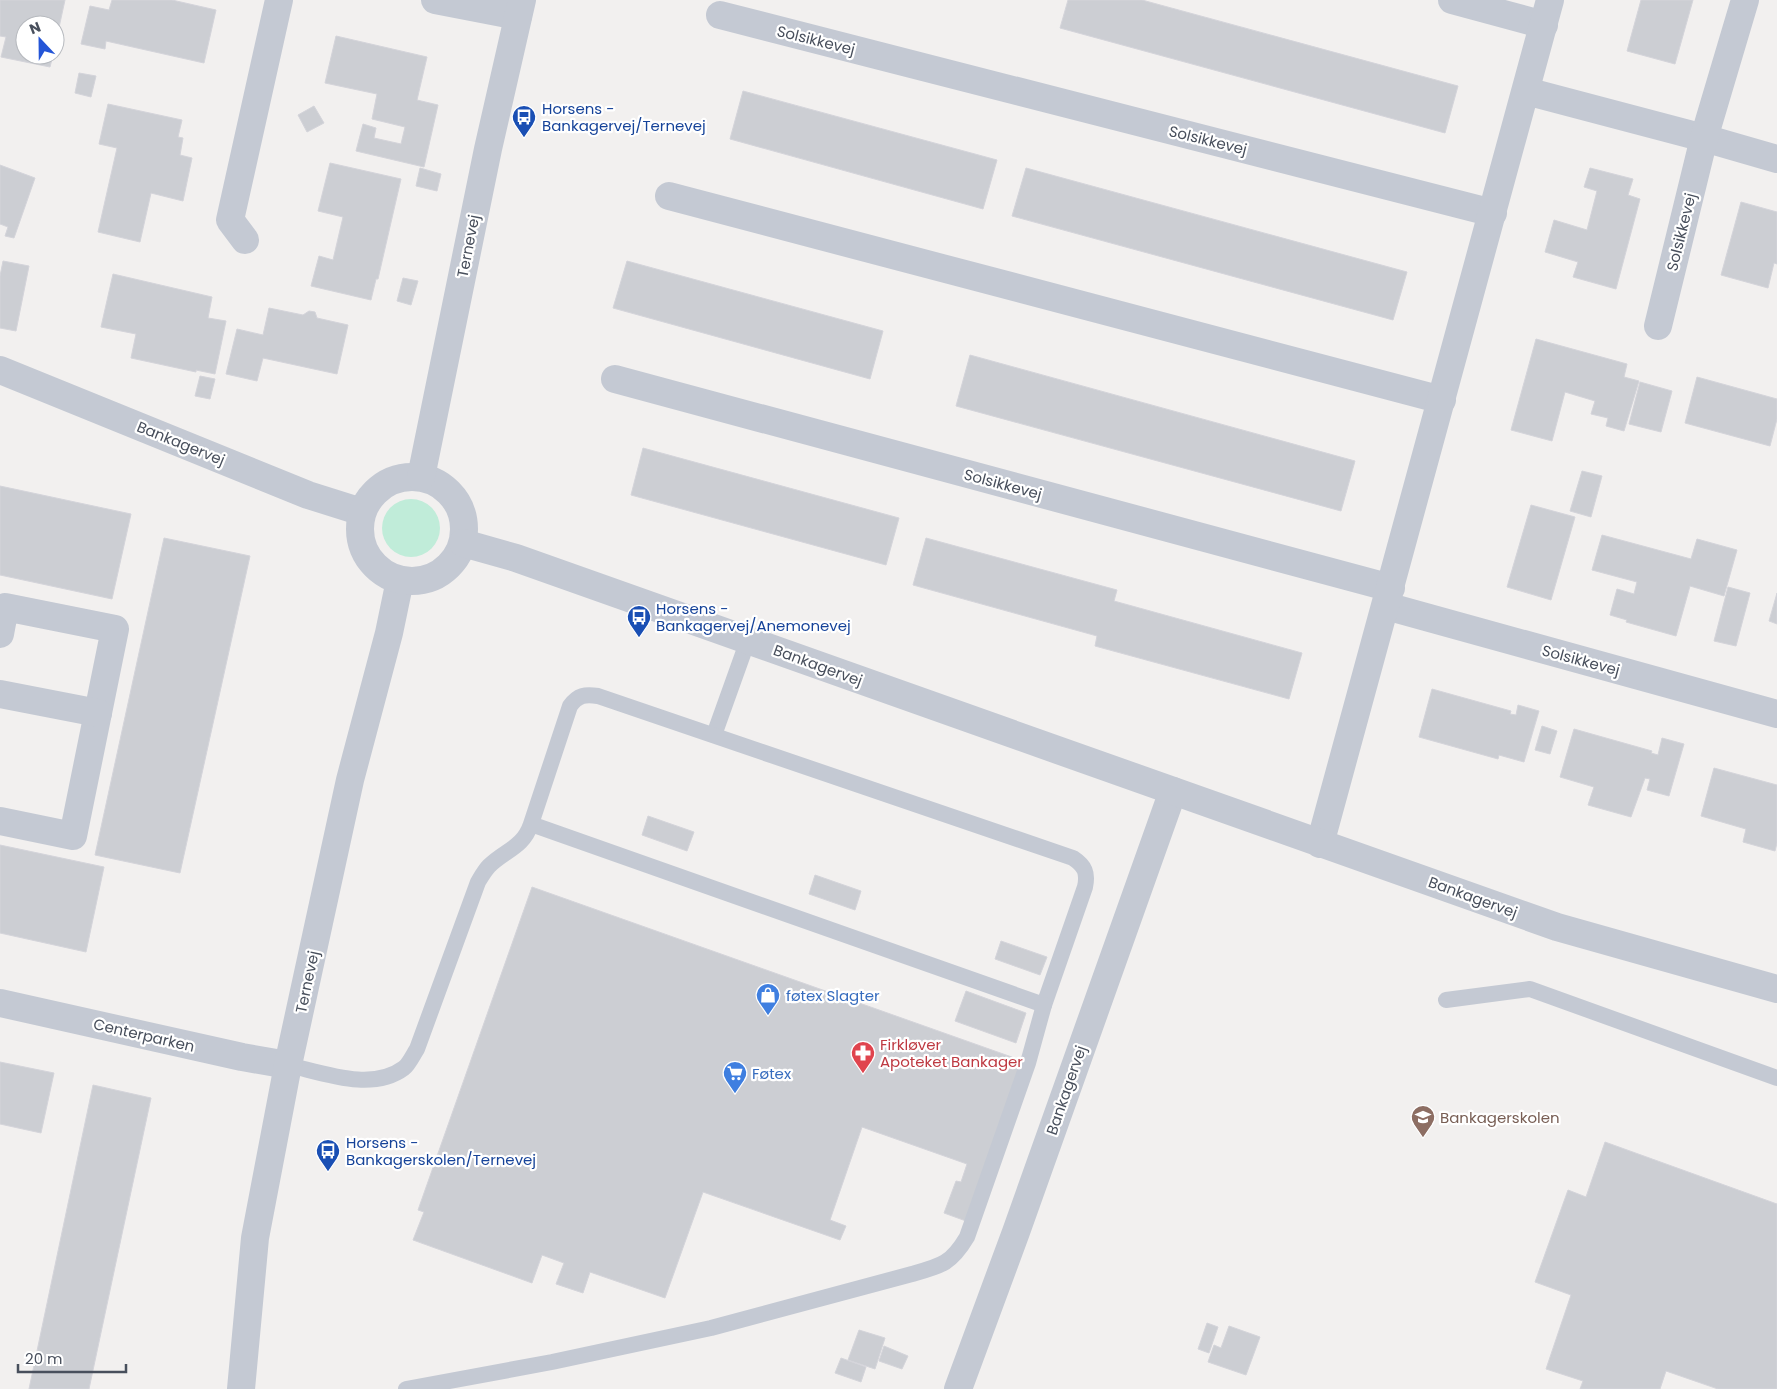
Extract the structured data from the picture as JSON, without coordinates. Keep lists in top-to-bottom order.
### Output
{
  "streets": {
    "street": [
      "Solsikkevej",
      "Ternevej",
      "Bankagervej",
      "Centerparken"
    ]
  },
  "crossings": [
    ["Ternevej", "Bankagervej"],
    ["Ternevej", "Centerparken"]
  ],
  "places": {
    "bus stop": ["Horsens - Bankagervej/Ternevej", "Horsens - Bankagervej/Anemonevej", "Horsens - Bankagerskolen/Ternevej"],
    "shop": ["føtex Slagter"],
    "pharmacy": ["Firkløver Apoteket Bankager"],
    "supermarket": ["Føtex"],
    "school or university": ["Bankagerskolen"]
  },
  "scale_bar": "20 m",
  "north": "top"
}
